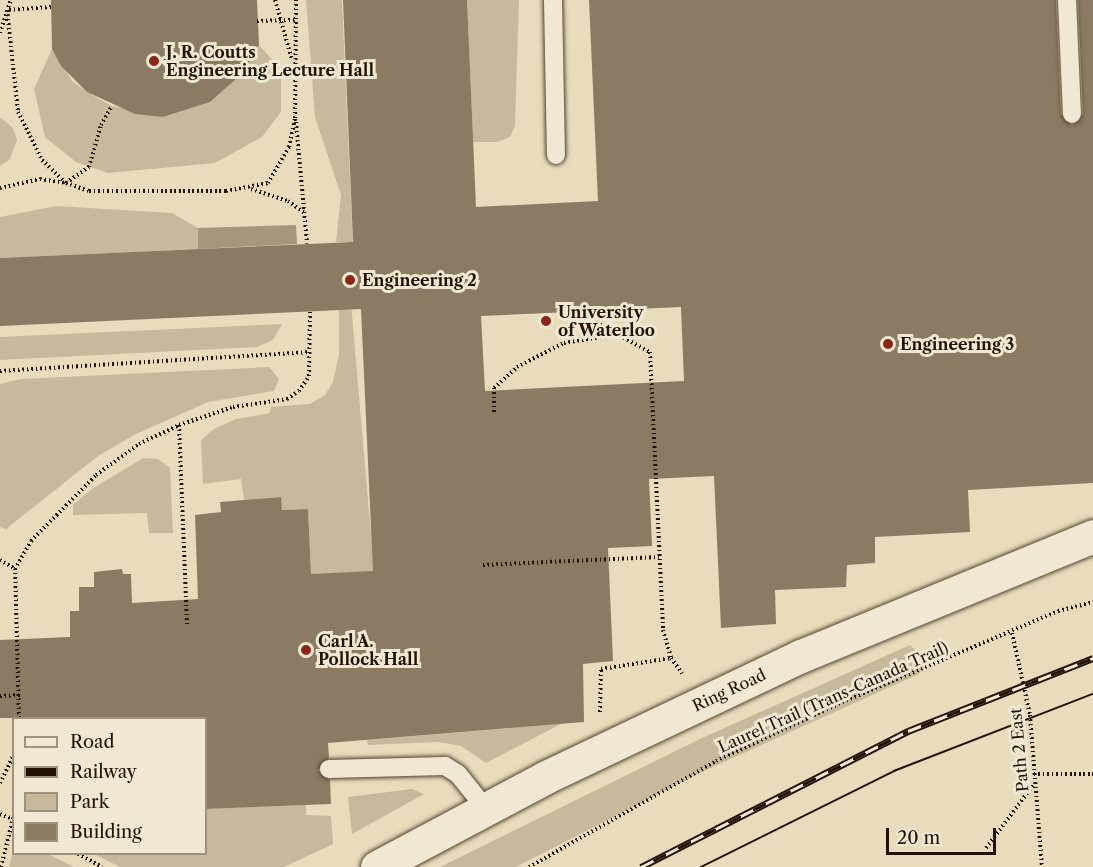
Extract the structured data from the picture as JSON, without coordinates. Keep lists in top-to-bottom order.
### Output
{
  "streets": {
    "street": ["Ring Road"],
    "path": ["Laurel Trail (Trans-Canada Trail)", "Path 2 East"]
  },
  "crossings": [
    ["Laurel Trail (Trans-Canada Trail)", "Path 2 East"]
  ],
  "places": [
    "J. R. Coutts Engineering Lecture Hall",
    "Engineering 2",
    "University of Waterloo",
    "Engineering 3",
    "Carl A. Pollock Hall"
  ],
  "legend": [
    "Road",
    "Railway",
    "Park",
    "Building"
  ],
  "scale_bar": "20 m"
}
